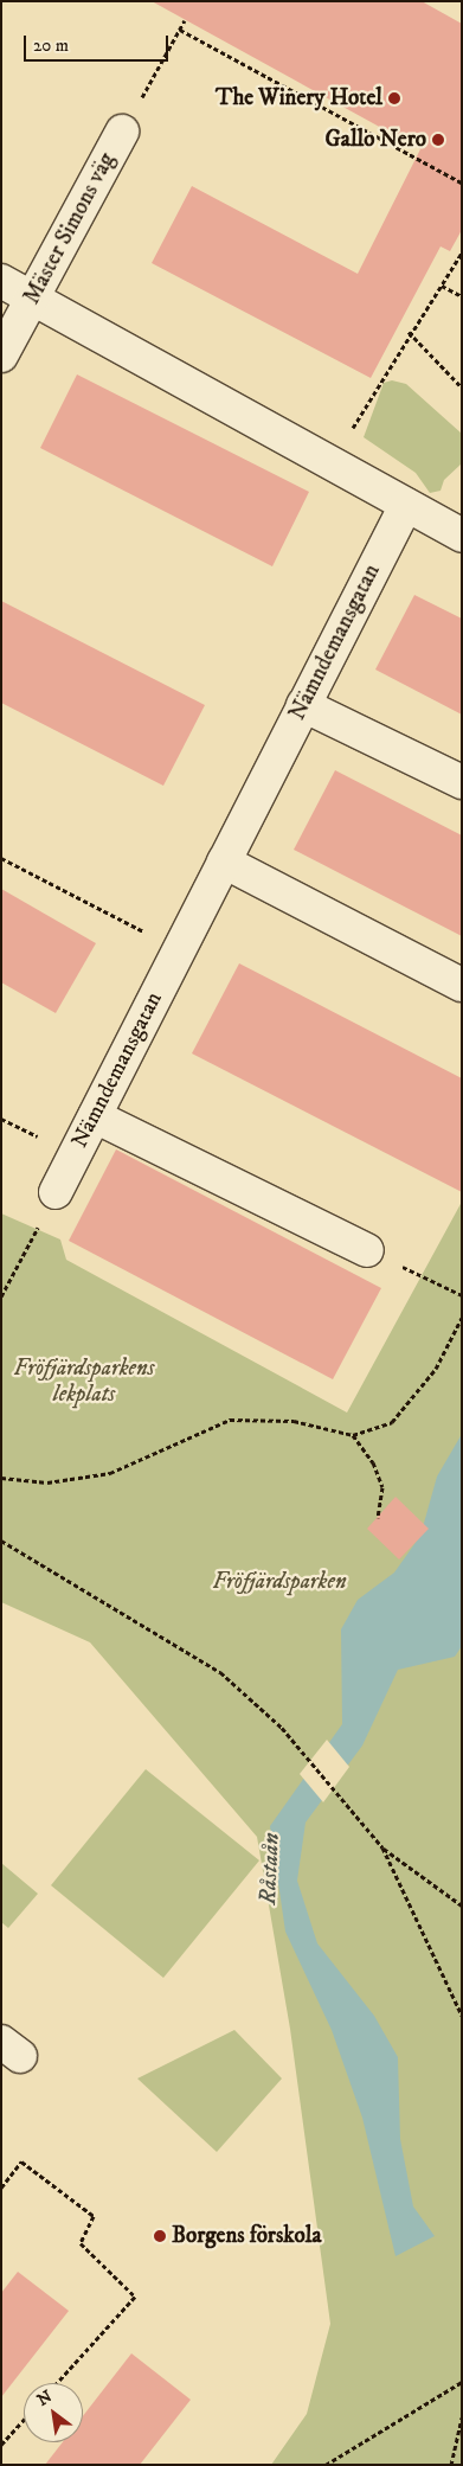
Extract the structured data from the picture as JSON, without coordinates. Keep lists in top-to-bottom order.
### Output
{
  "streets": {
    "street": ["Mäster Simons väg", "Nämndemansgatan"]
  },
  "water": ["Råstaån"],
  "parks": ["Fröfjärdsparkens lekplats", "Fröfjärdsparken"],
  "places": ["The Winery Hotel", "Gallo Nero", "Borgens förskola"],
  "scale_bar": "20 m",
  "north": "top left"
}
